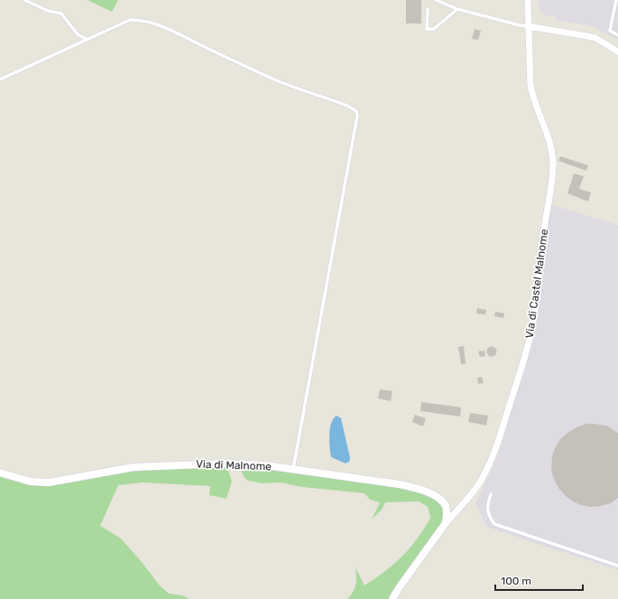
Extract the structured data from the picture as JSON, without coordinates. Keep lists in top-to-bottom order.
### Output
{
  "streets": {
    "street": ["Via di Castel Malnome", "Via di Malnome"]
  },
  "crossings": [
    ["Via di Castel Malnome", "Via di Malnome"]
  ],
  "scale_bar": "100 m"
}
